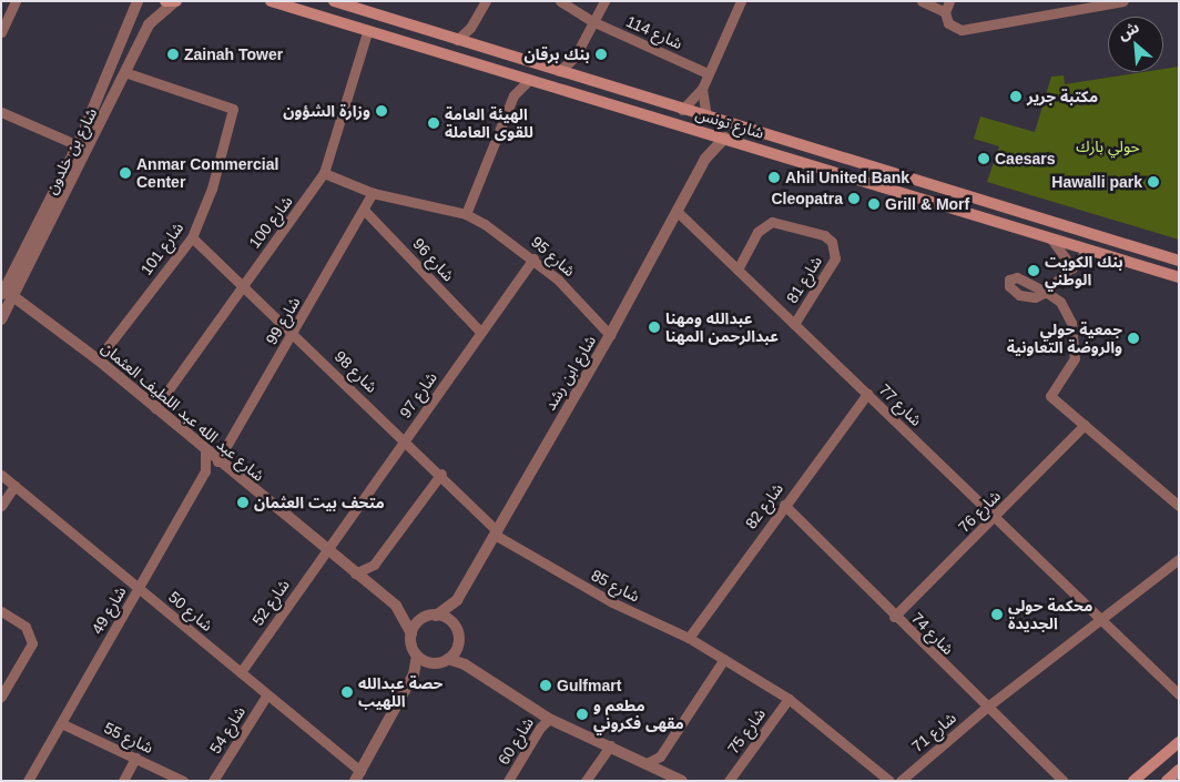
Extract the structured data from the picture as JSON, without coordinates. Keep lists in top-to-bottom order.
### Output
{
  "streets": {
    "main road": ["شارع تونس"],
    "street": [
      "شارع 114",
      "شارع بن خلدون",
      "شارع 100",
      "شارع 101",
      "شارع 95",
      "شارع 96",
      "شارع 81",
      "شارع 99",
      "شارع 98",
      "شارع ابن رشد",
      "شارع 97",
      "شارع 77",
      "شارع عبد الله عبد اللطيف العثمان",
      "شارع 82",
      "شارع 76",
      "شارع 85",
      "شارع 52",
      "شارع 49",
      "شارع 50",
      "شارع 74",
      "شارع 54",
      "شارع 75",
      "شارع 71",
      "شارع 55",
      "شارع 60"
    ]
  },
  "crossings": [
    ["شارع تونس", "شارع 100"],
    ["شارع تونس", "شارع ابن رشد"],
    ["شارع بن خلدون", "شارع 101"],
    ["شارع بن خلدون", "شارع عبد الله عبد اللطيف العثمان"],
    ["شارع 100", "شارع 95"],
    ["شارع 100", "شارع 98"],
    ["شارع 100", "شارع عبد الله عبد اللطيف العثمان"],
    ["شارع 101", "شارع 98"],
    ["شارع 101", "شارع عبد الله عبد اللطيف العثمان"],
    ["شارع 95", "شارع 99"],
    ["شارع 95", "شارع ابن رشد"],
    ["شارع 95", "شارع 97"],
    ["شارع 96", "شارع 99"],
    ["شارع 96", "شارع 97"],
    ["شارع 81", "شارع 77"],
    ["شارع 99", "شارع 98"],
    ["شارع 99", "شارع عبد الله عبد اللطيف العثمان"],
    ["شارع 98", "شارع ابن رشد"],
    ["شارع 98", "شارع 97"],
    ["شارع 98", "شارع 85"],
    ["شارع ابن رشد", "شارع 77"],
    ["شارع ابن رشد", "شارع عبد الله عبد اللطيف العثمان"],
    ["شارع ابن رشد", "شارع 85"],
    ["شارع 97", "شارع عبد الله عبد اللطيف العثمان"],
    ["شارع 97", "شارع 52"],
    ["شارع 77", "شارع 82"],
    ["شارع 77", "شارع 76"],
    ["شارع عبد الله عبد اللطيف العثمان", "شارع 52"],
    ["شارع عبد الله عبد اللطيف العثمان", "شارع 49"],
    ["شارع 82", "شارع 85"],
    ["شارع 82", "شارع 74"],
    ["شارع 76", "شارع 74"],
    ["شارع 85", "شارع 75"],
    ["شارع 52", "شارع 50"],
    ["شارع 49", "شارع 50"],
    ["شارع 49", "شارع 55"],
    ["شارع 50", "شارع 54"],
    ["شارع 74", "شارع 71"]
  ],
  "parks": ["حولي بارك"],
  "places": [
    "Zainah Tower",
    "بنك برقان",
    "مكتبة جرير",
    "وزارة الشؤون",
    "الهيئة العامة للقوى العاملة",
    "Caesars",
    "Anmar Commercial Center",
    "Ahil United Bank",
    "Hawalli park",
    "Cleopatra",
    "Grill & Morf",
    "بنك الكويت الوطني",
    "عبدالله ومهنا عبدالرحمن المهنا",
    "جمعية حولي والروضة التعاونية",
    "متحف بيت العثمان",
    "محكمة حولى الجديدة",
    "Gulfmart",
    "حصة عبدالله اللهيب",
    "مطعم و مقهى فكروني"
  ],
  "north": "top left"
}
